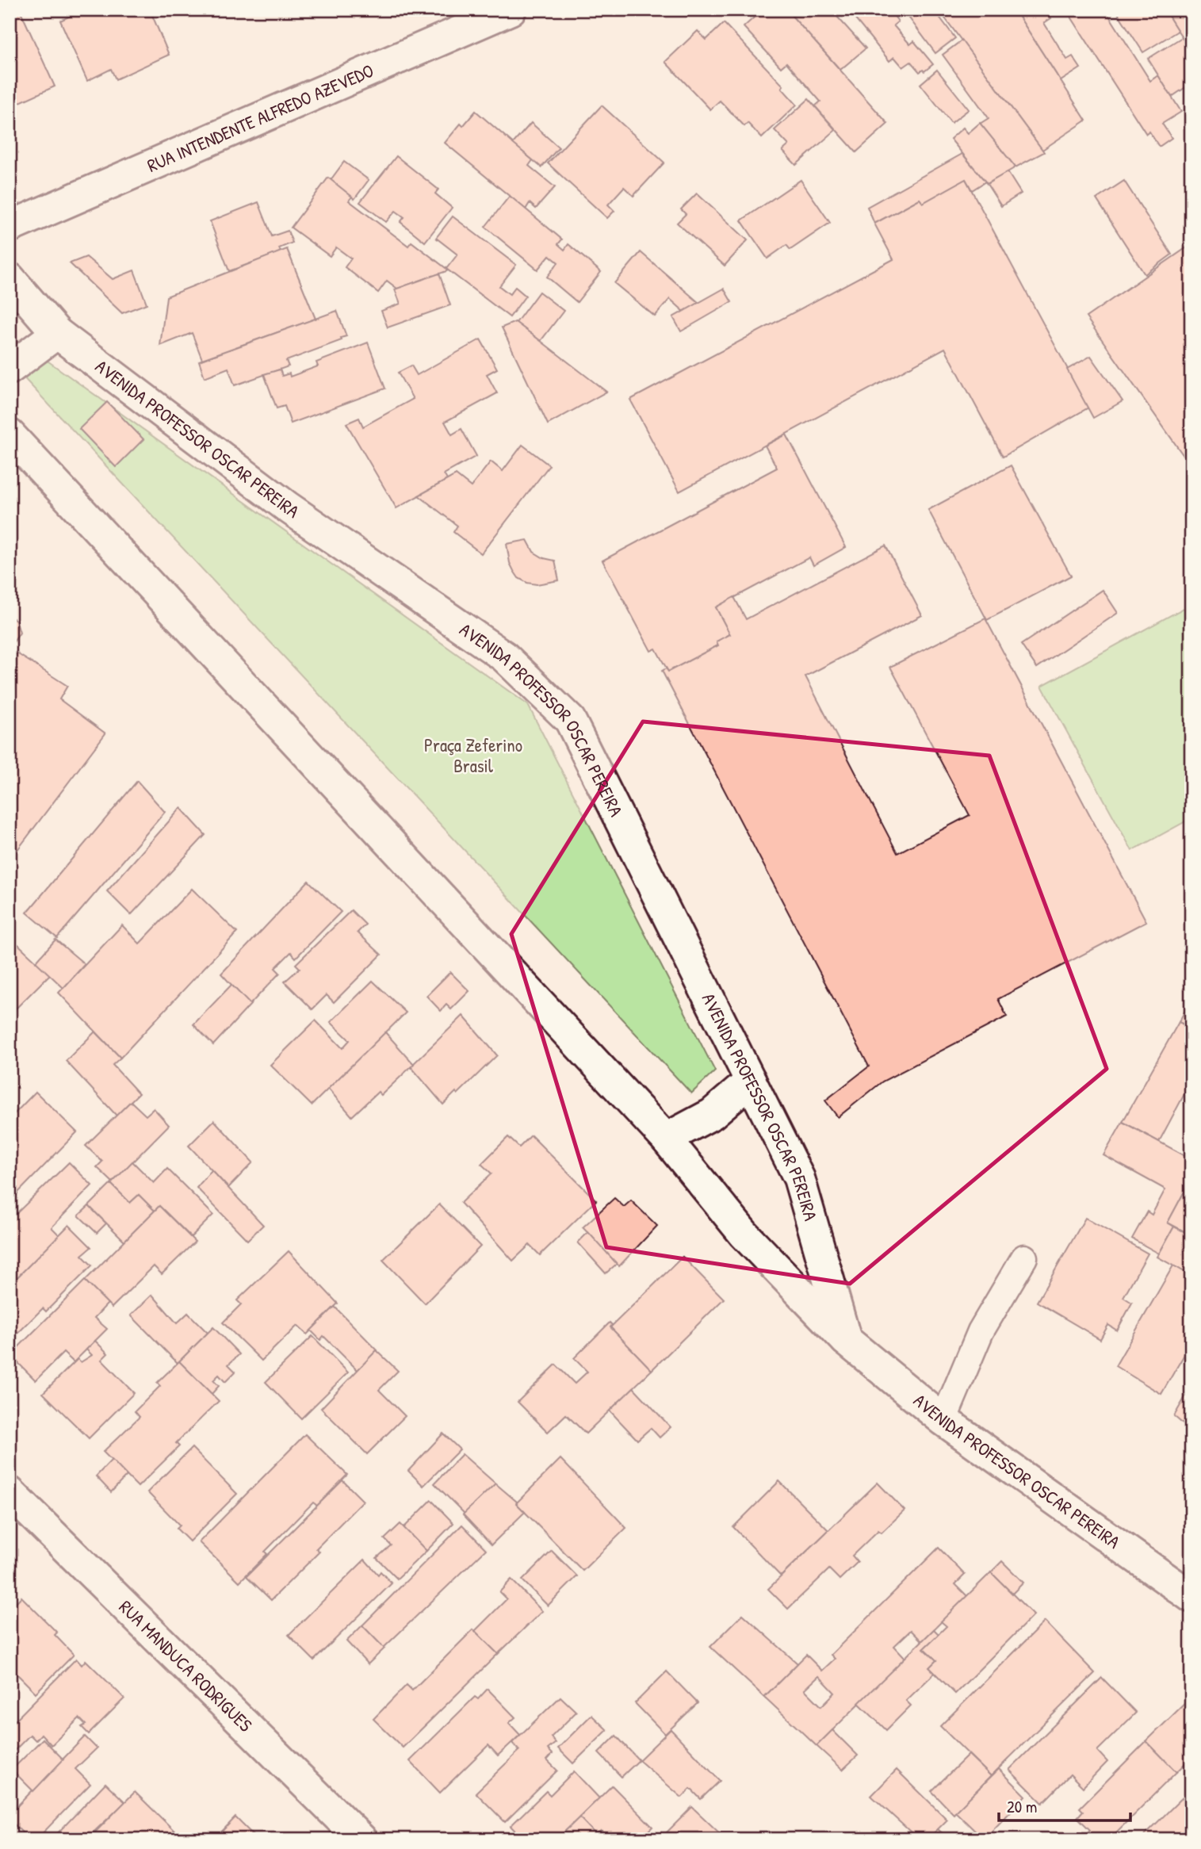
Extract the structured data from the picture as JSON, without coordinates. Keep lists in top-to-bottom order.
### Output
{
  "streets": {
    "street": ["RUA INTENDENTE ALFREDO AZEVEDO", "AVENIDA PROFESSOR OSCAR PEREIRA", "RUA MANDUCA RODRIGUES"]
  },
  "parks": ["Praça Zeferino Brasil"],
  "scale_bar": "20 m"
}
